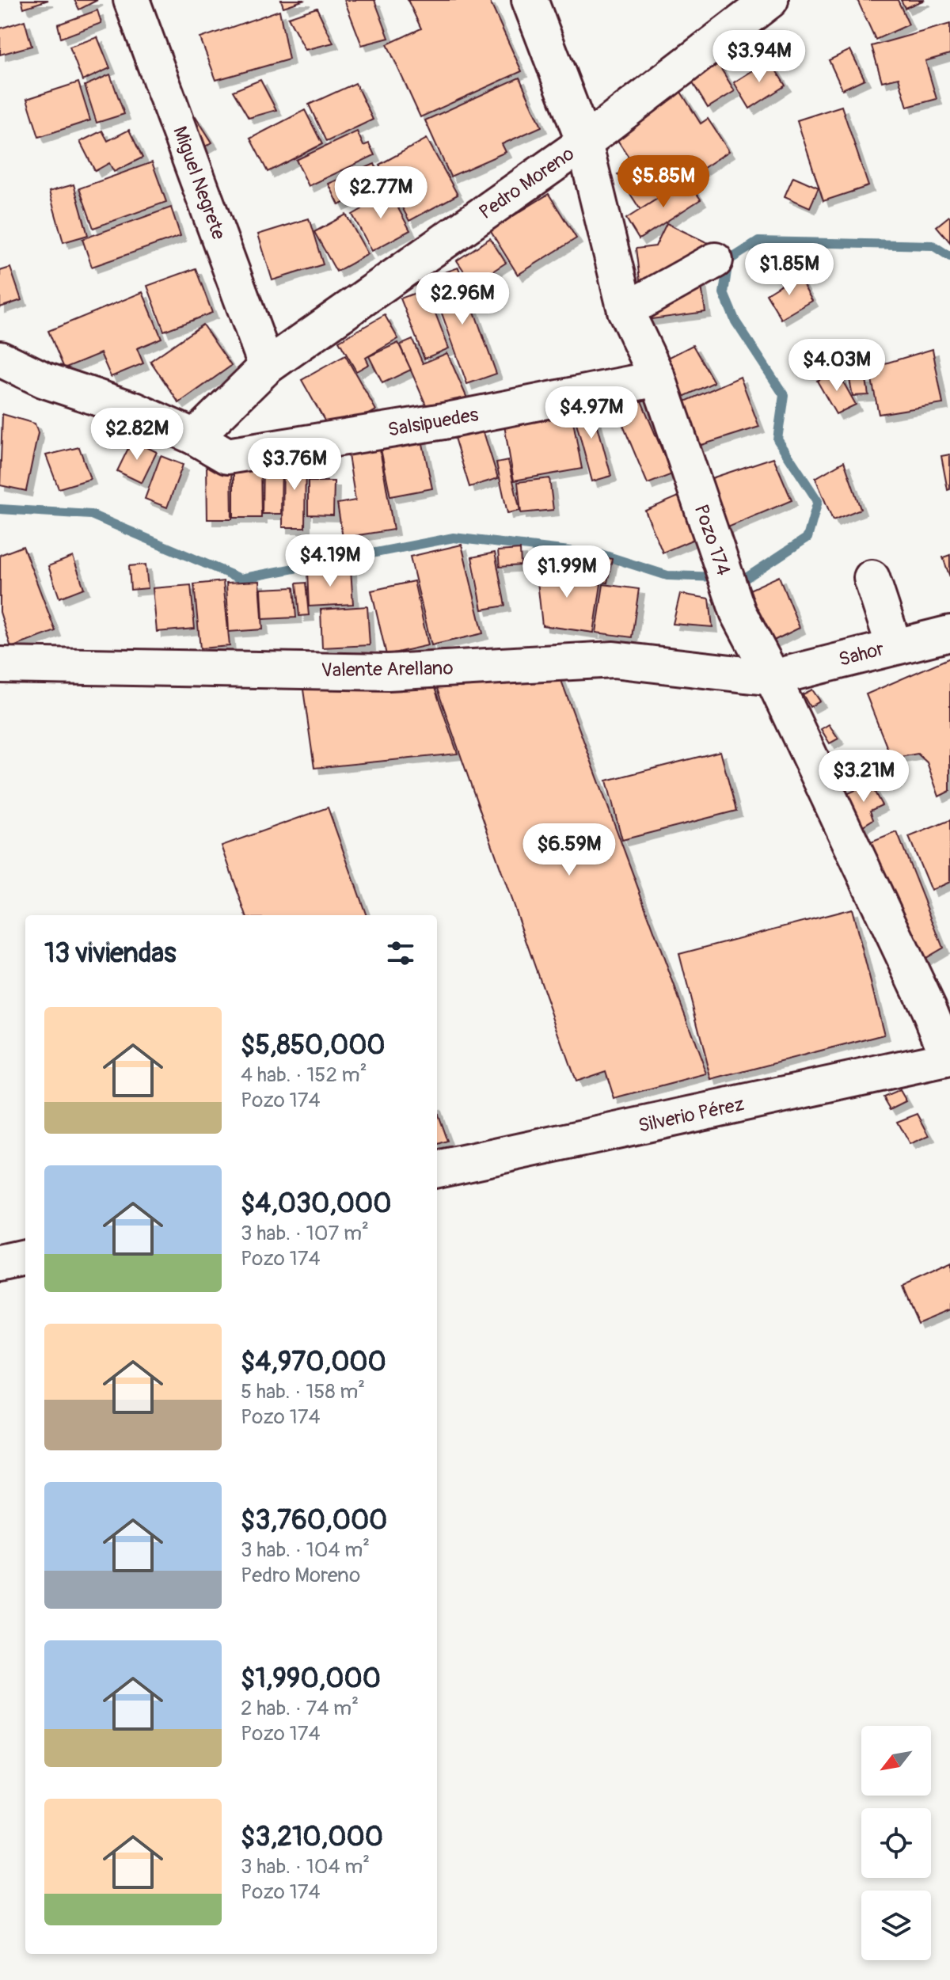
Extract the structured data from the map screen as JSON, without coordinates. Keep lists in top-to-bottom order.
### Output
{
  "streets": {
    "street": [
      "Miguel Negrete",
      "Pedro Moreno",
      "Salsipuedes",
      "Pozo 174",
      "Sahor",
      "Valente Arellano",
      "Silverio Pérez"
    ]
  },
  "crossings": [
    ["Miguel Negrete", "Pedro Moreno"],
    ["Pedro Moreno", "Salsipuedes"],
    ["Pedro Moreno", "Pozo 174"],
    ["Salsipuedes", "Pozo 174"],
    ["Pozo 174", "Sahor"],
    ["Pozo 174", "Valente Arellano"],
    ["Pozo 174", "Silverio Pérez"],
    ["Sahor", "Valente Arellano"]
  ],
  "north": "bottom left",
  "page": {
    "price": [
      "$3.94M",
      "$5.85M",
      "$2.77M",
      "$1.85M",
      "$2.96M",
      "$4.03M",
      "$4.97M",
      "$2.82M",
      "$3.76M",
      "$4.19M",
      "$1.99M",
      "$3.21M",
      "$6.59M"
    ],
    "heading": "13 viviendas",
    "list": [
      {
        "name": "$5,850,000",
        "note": "4 hab. · 152 m² · Pozo 174"
      },
      {
        "name": "$4,030,000",
        "note": "3 hab. · 107 m² · Pozo 174"
      },
      {
        "name": "$4,970,000",
        "note": "5 hab. · 158 m² · Pozo 174"
      },
      {
        "name": "$3,760,000",
        "note": "3 hab. · 104 m² · Pedro Moreno"
      },
      {
        "name": "$1,990,000",
        "note": "2 hab. · 74 m² · Pozo 174"
      },
      {
        "name": "$3,210,000",
        "note": "3 hab. · 104 m² · Pozo 174"
      }
    ]
  }
}
